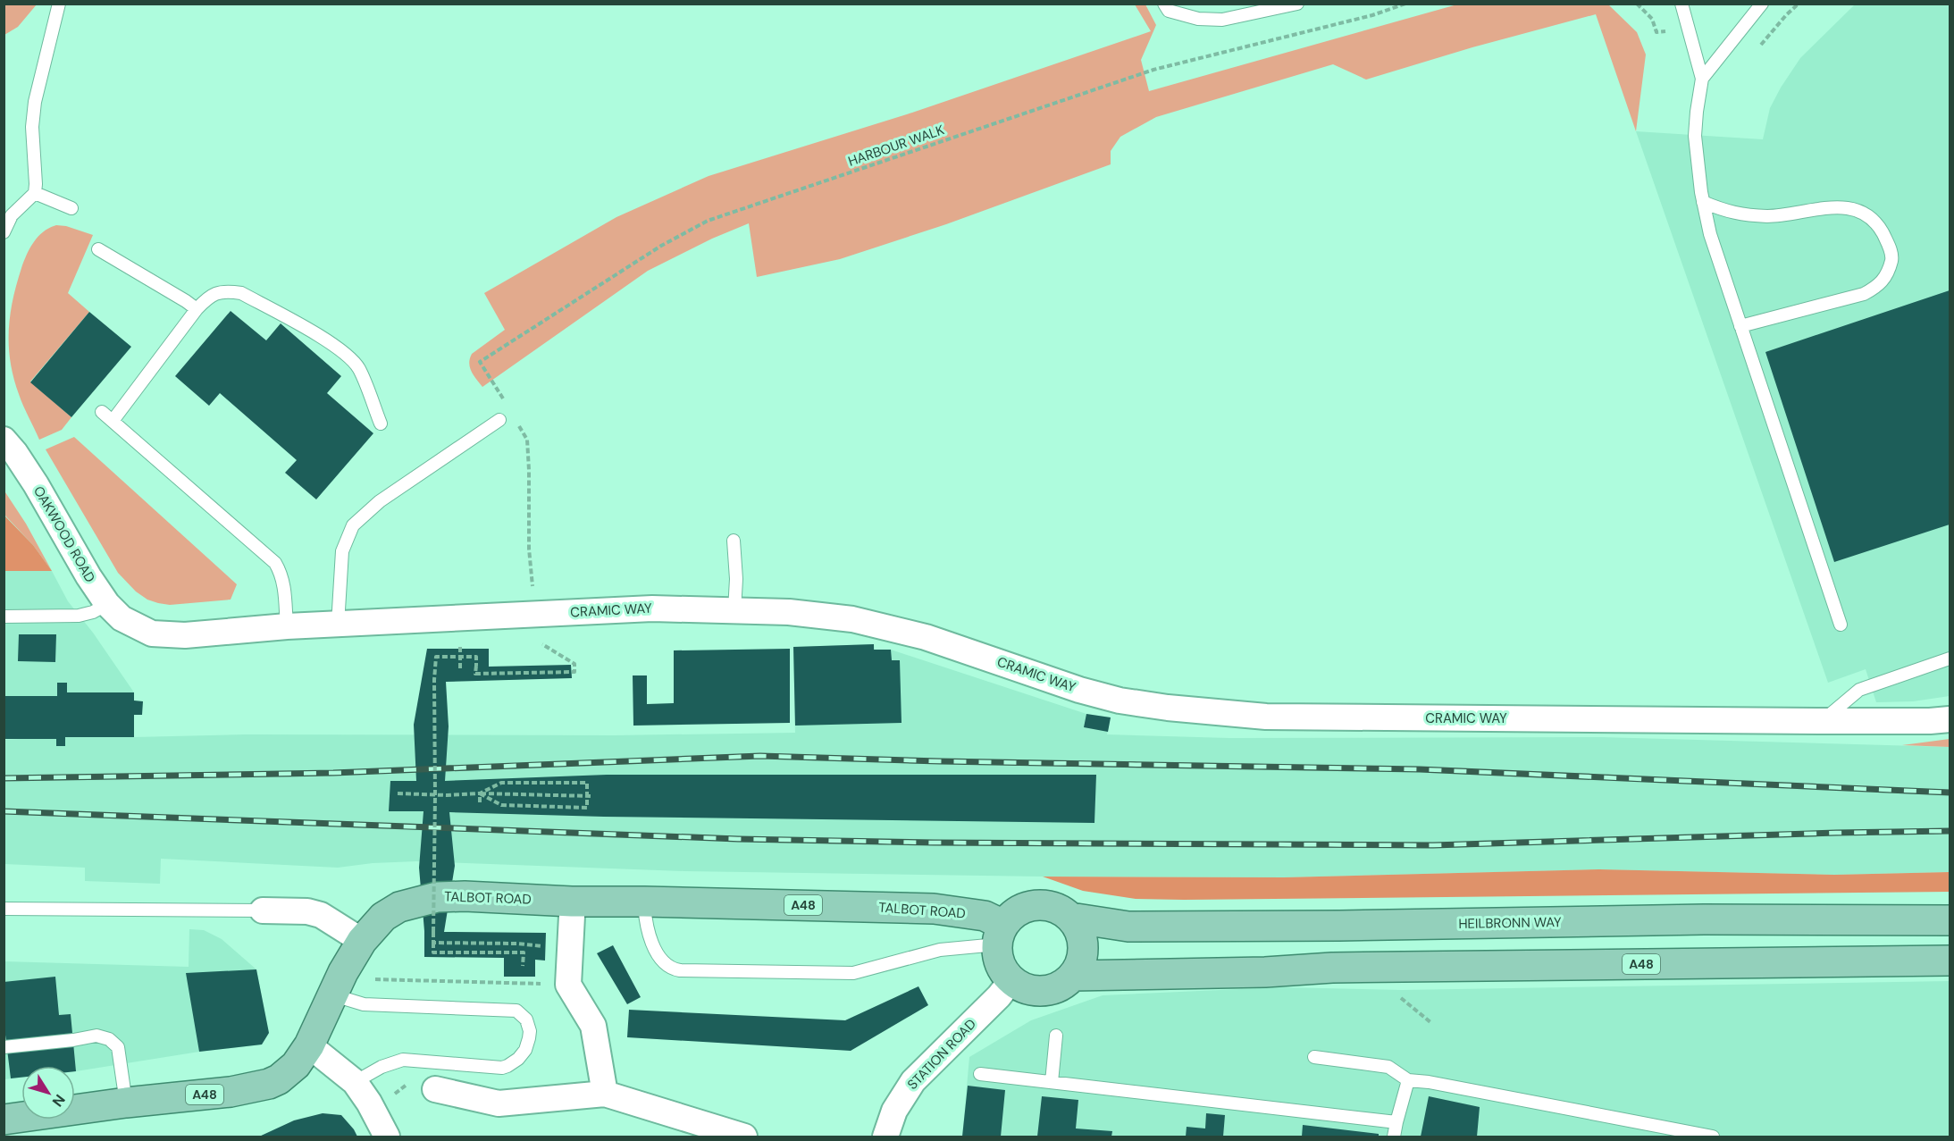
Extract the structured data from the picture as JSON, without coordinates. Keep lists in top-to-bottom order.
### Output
{
  "streets": {
    "main road": ["TALBOT ROAD", "A48", "HEILBRONN WAY"],
    "street": ["OAKWOOD ROAD", "CRAMIC WAY", "STATION ROAD"],
    "path": ["HARBOUR WALK"]
  },
  "crossings": [
    ["OAKWOOD ROAD", "CRAMIC WAY"],
    ["TALBOT ROAD", "A48"],
    ["TALBOT ROAD", "HEILBRONN WAY"],
    ["TALBOT ROAD", "STATION ROAD"],
    ["A48", "HEILBRONN WAY"],
    ["A48", "STATION ROAD"],
    ["HEILBRONN WAY", "STATION ROAD"]
  ],
  "north": "bottom right"
}
